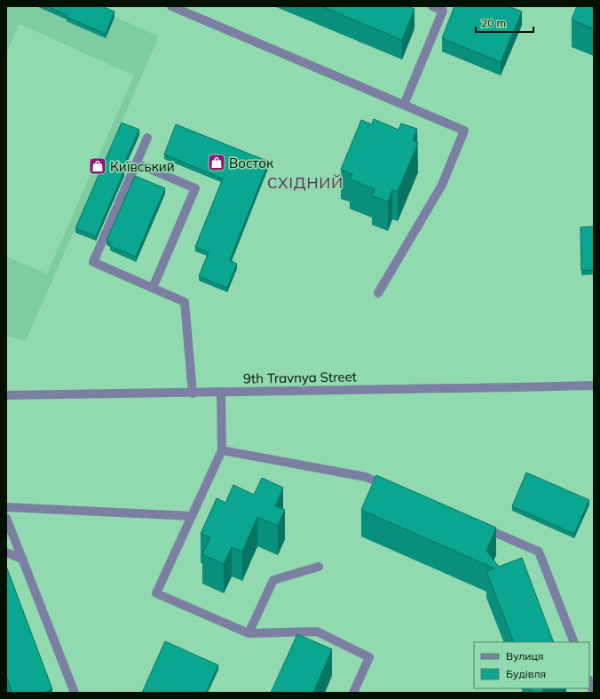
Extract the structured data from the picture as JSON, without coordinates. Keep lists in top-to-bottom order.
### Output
{
  "streets": {
    "street": ["9th Travnya Street"]
  },
  "districts": ["СХІДНИЙ"],
  "places": {
    "shop": ["Восток", "Київський"]
  },
  "legend": ["Вулиця", "Будівля"],
  "scale_bar": "20 m"
}
